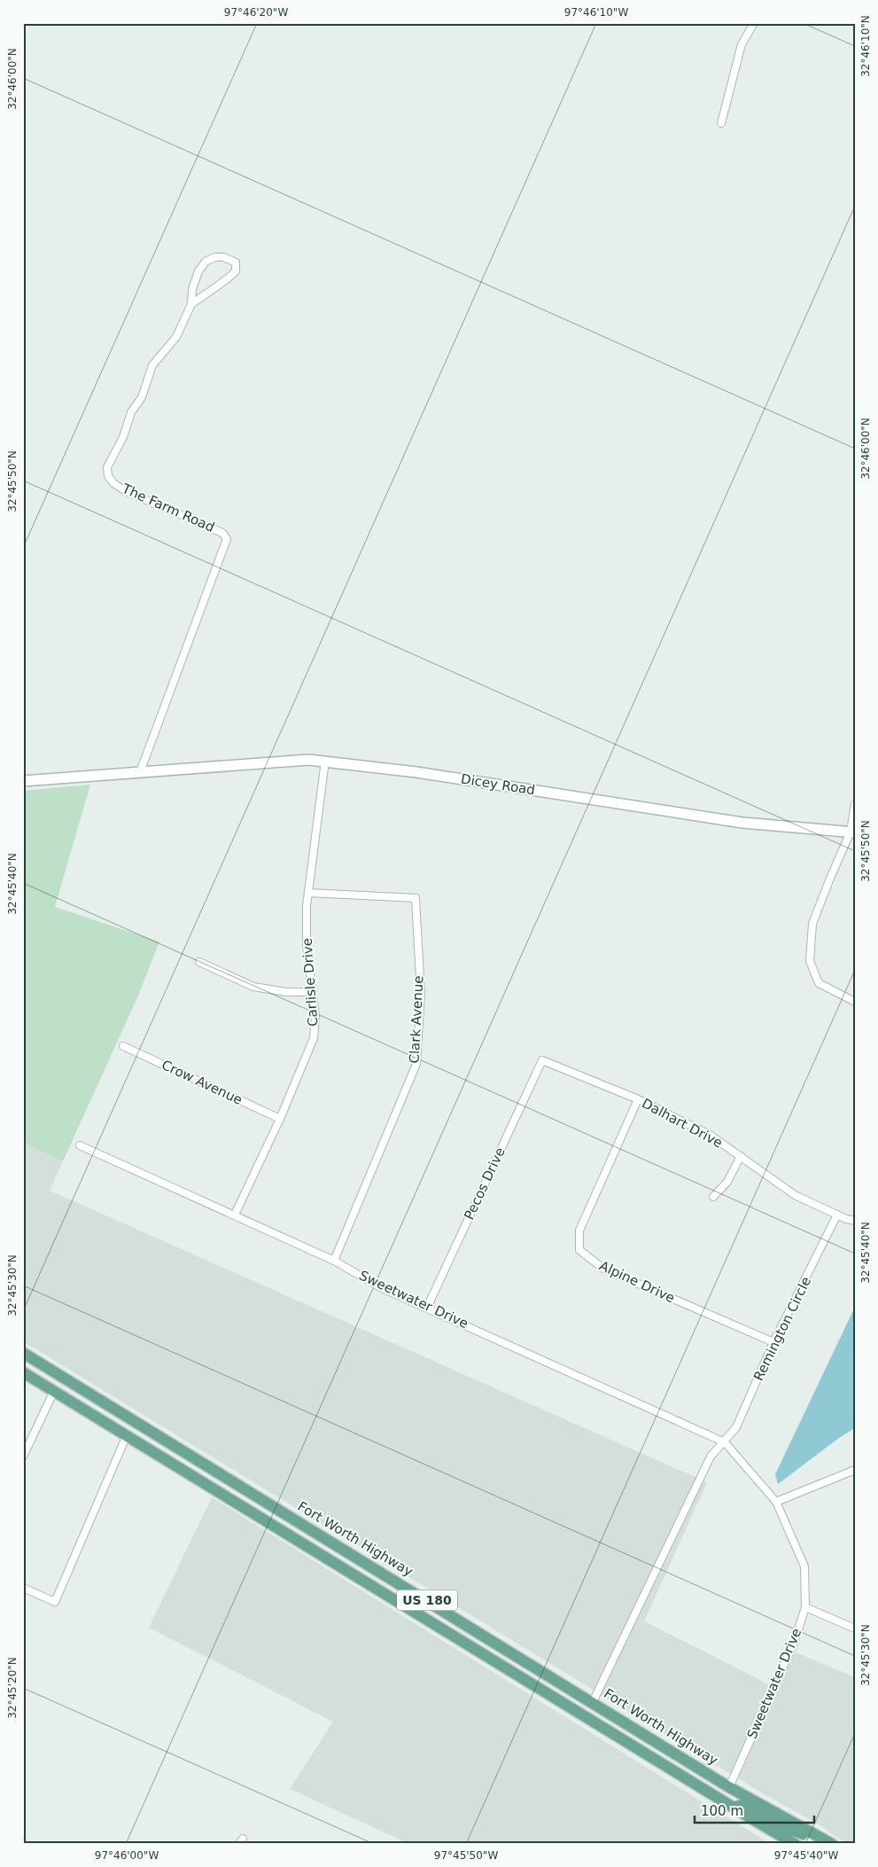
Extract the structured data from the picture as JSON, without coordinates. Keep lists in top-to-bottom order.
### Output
{
  "streets": {
    "main road": ["Fort Worth Highway", "US 180"],
    "street": [
      "The Farm Road",
      "Dicey Road",
      "Carlisle Drive",
      "Clark Avenue",
      "Crow Avenue",
      "Dalhart Drive",
      "Pecos Drive",
      "Alpine Drive",
      "Sweetwater Drive",
      "Remington Circle"
    ]
  },
  "crossings": [
    ["The Farm Road", "Dicey Road"],
    ["Dicey Road", "Carlisle Drive"],
    ["Carlisle Drive", "Clark Avenue"],
    ["Carlisle Drive", "Crow Avenue"],
    ["Carlisle Drive", "Sweetwater Drive"],
    ["Clark Avenue", "Sweetwater Drive"],
    ["Dalhart Drive", "Pecos Drive"],
    ["Dalhart Drive", "Alpine Drive"],
    ["Dalhart Drive", "Remington Circle"],
    ["Pecos Drive", "Sweetwater Drive"],
    ["Alpine Drive", "Remington Circle"],
    ["Sweetwater Drive", "Remington Circle"],
    ["Sweetwater Drive", "Fort Worth Highway"]
  ],
  "scale_bar": "100 m",
  "coordinates": [
    "97°46'20\"W",
    "97°46'10\"W",
    "32°46'10\"N",
    "32°46'00\"N",
    "32°45'50\"N",
    "32°45'40\"N",
    "32°45'30\"N",
    "32°45'20\"N",
    "97°46'00\"W",
    "97°45'50\"W",
    "97°45'40\"W"
  ]
}
